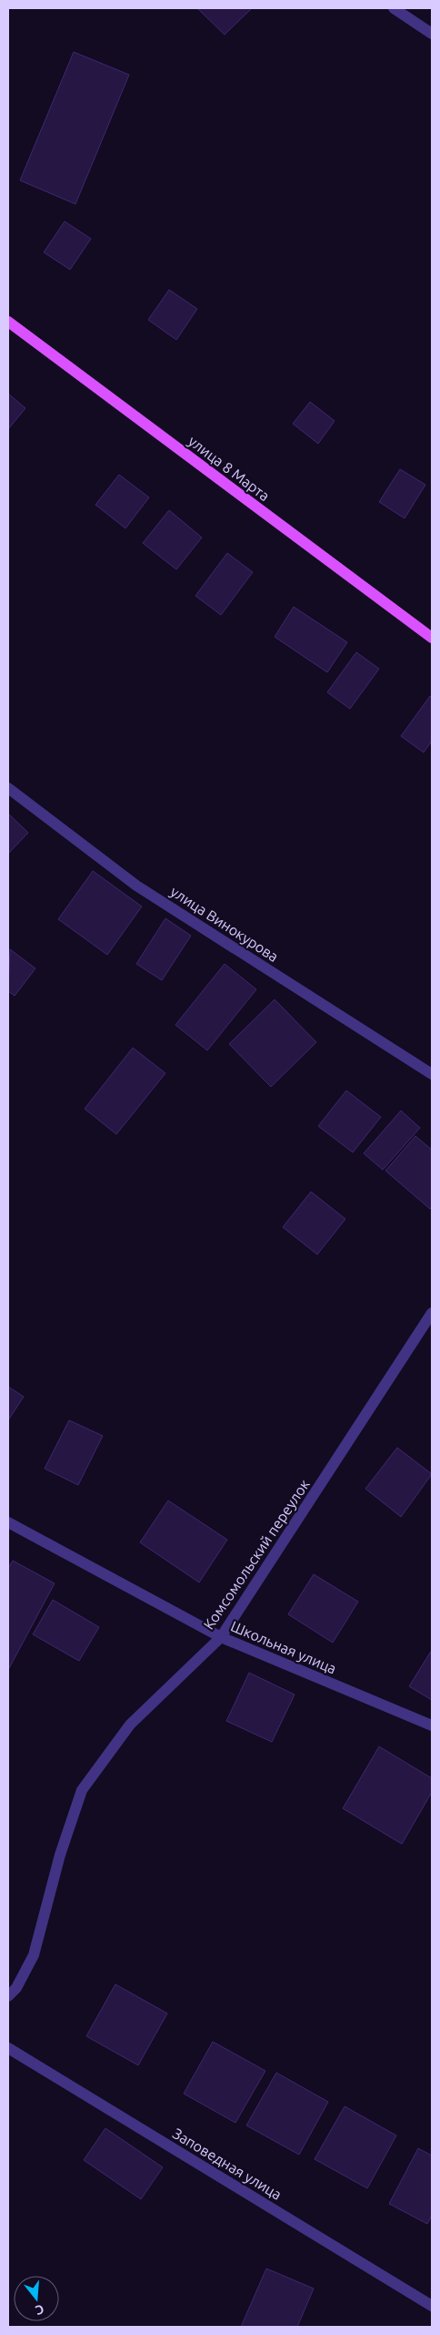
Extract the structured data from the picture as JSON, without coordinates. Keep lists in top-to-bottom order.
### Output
{
  "streets": {
    "main road": ["улица 8 Марта"],
    "street": [
      "улица Винокурова",
      "Комсомольский переулок",
      "Школьная улица",
      "Заповедная улица"
    ]
  },
  "crossings": [
    ["Комсомольский переулок", "Школьная улица"]
  ],
  "north": "bottom"
}
